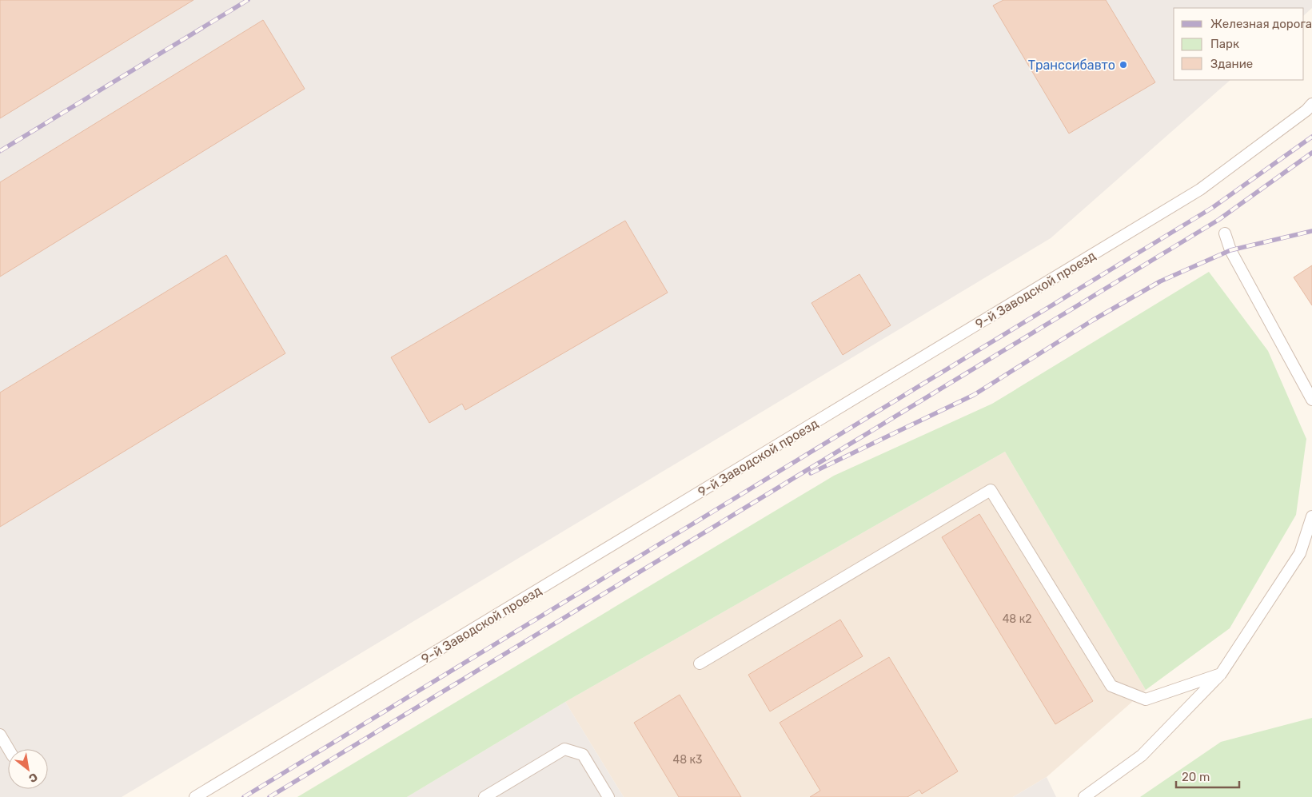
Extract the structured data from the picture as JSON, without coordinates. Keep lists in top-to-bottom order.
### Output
{
  "streets": {
    "lane": ["9-й Заводской проезд"]
  },
  "places": ["Транссибавто"],
  "house_numbers": ["48 к2", "48 к3"],
  "legend": ["Железная дорога", "Парк", "Здание"],
  "scale_bar": "20 m",
  "north": "bottom right"
}
